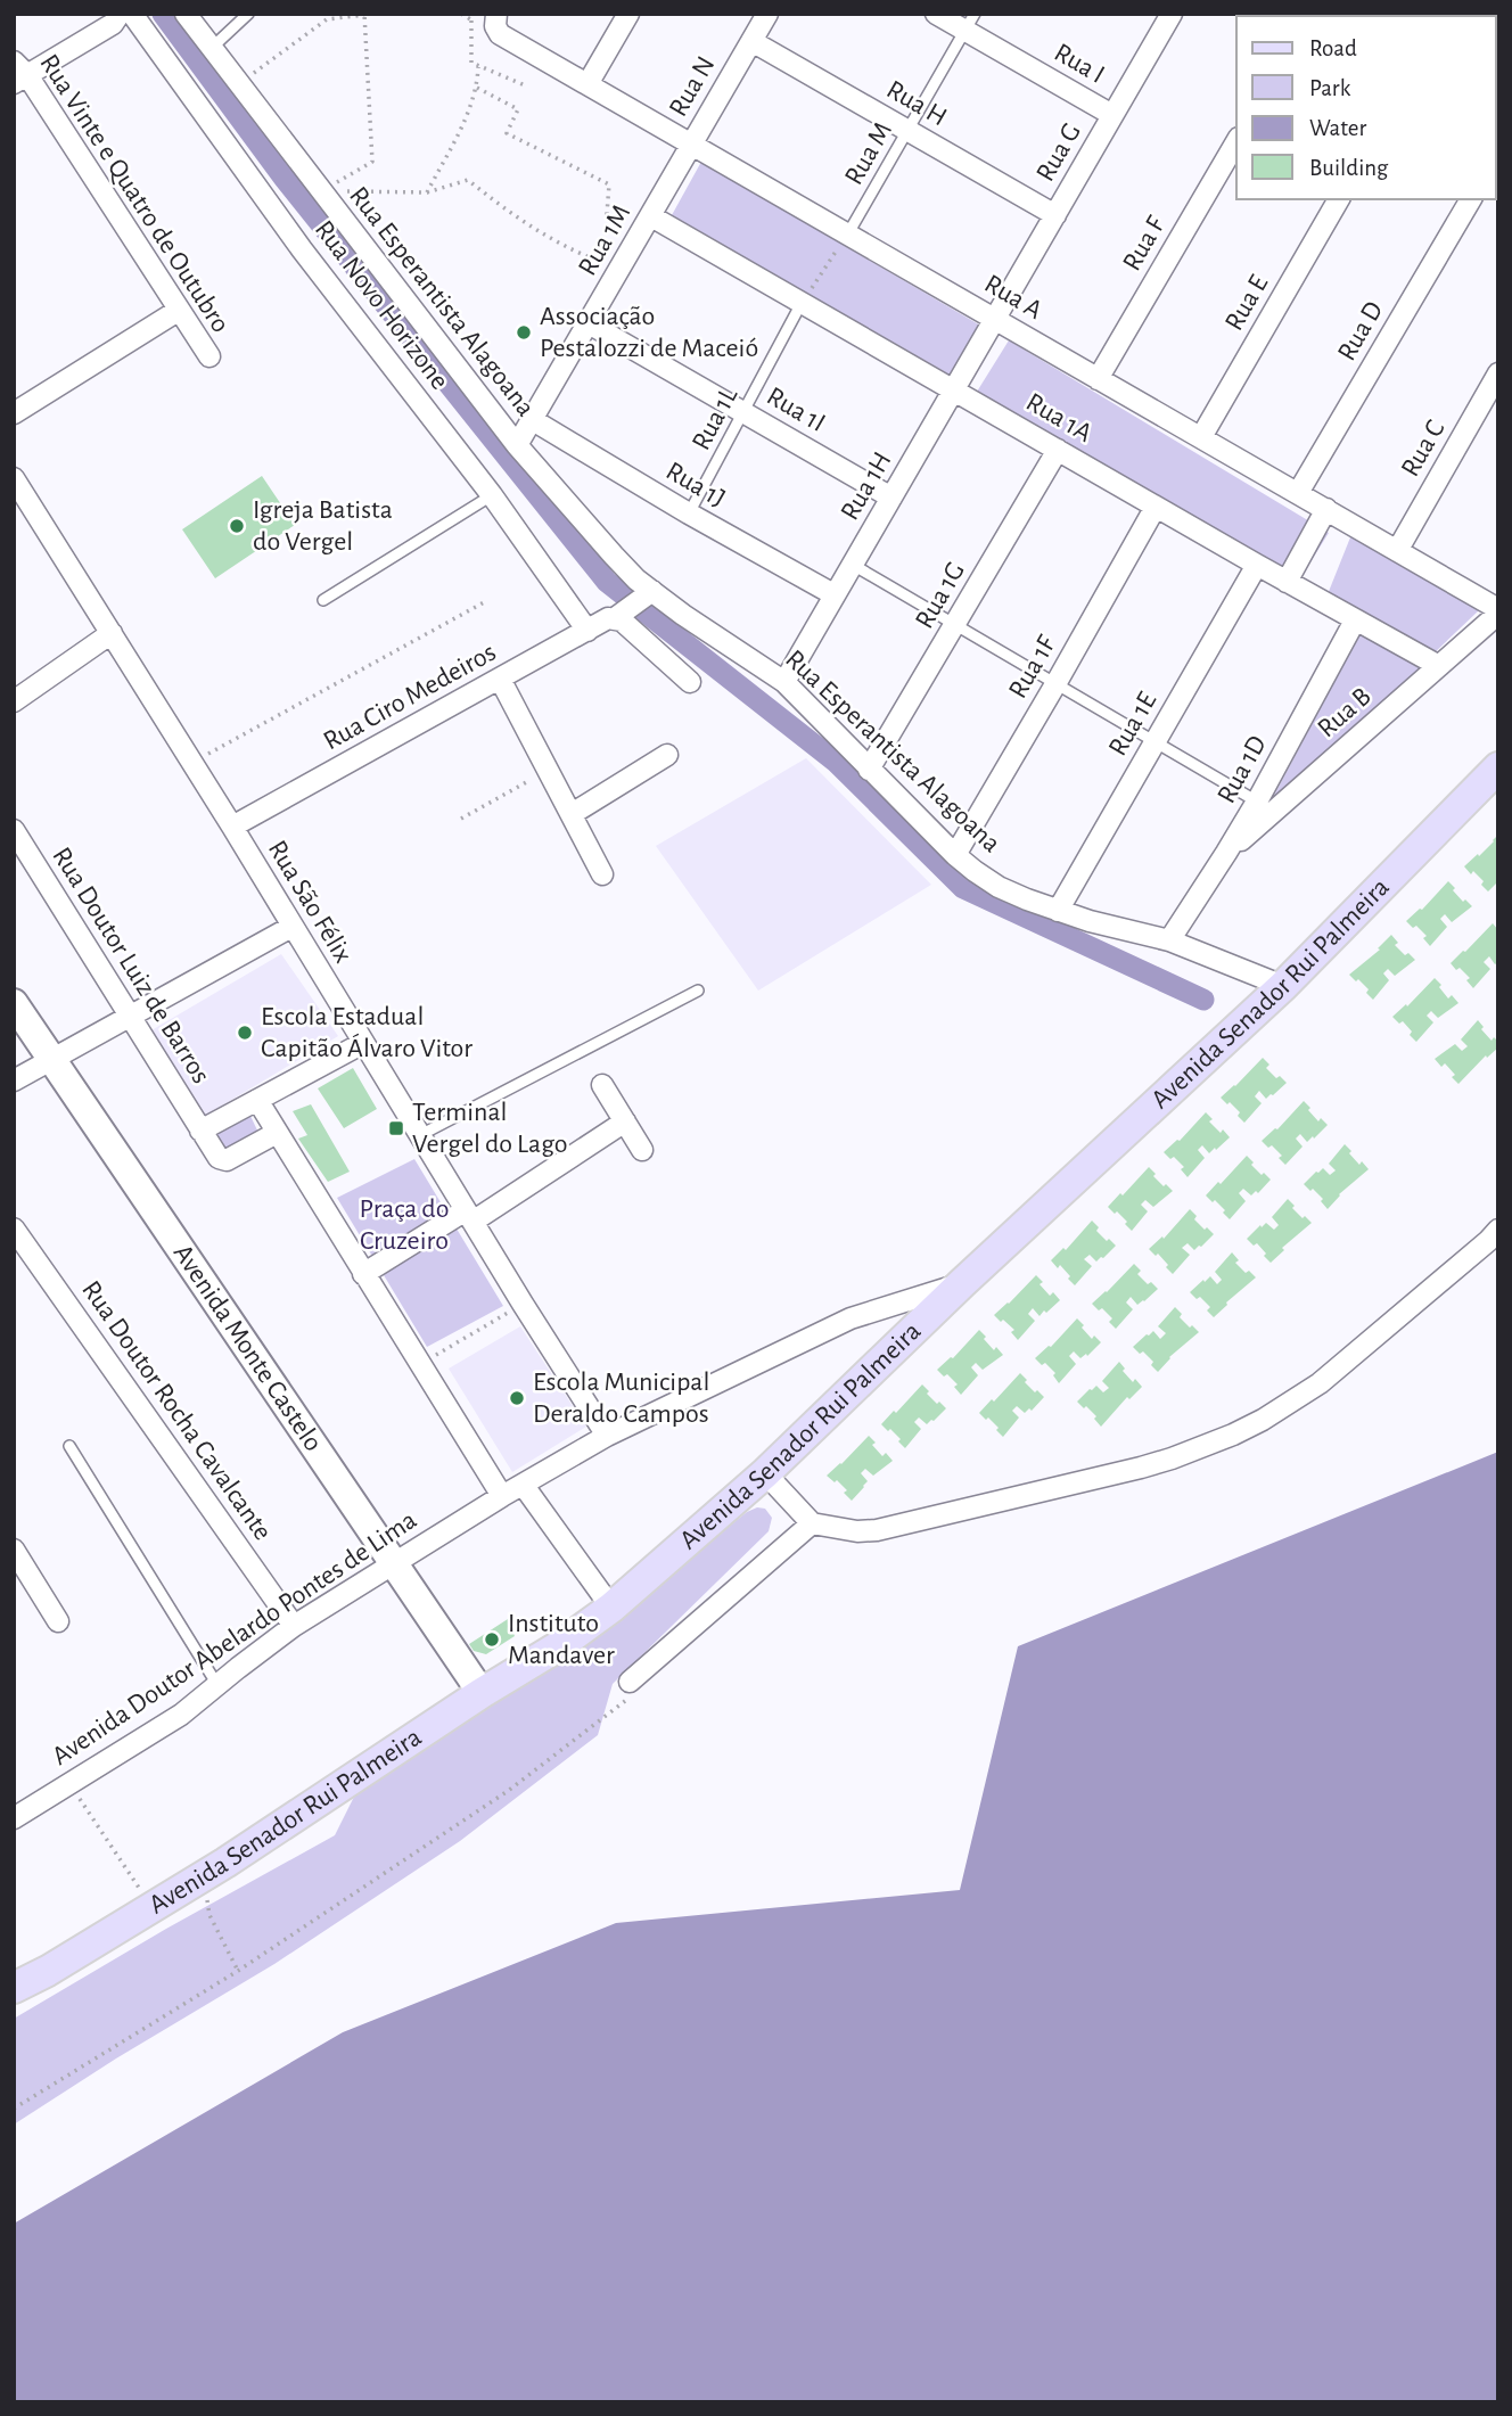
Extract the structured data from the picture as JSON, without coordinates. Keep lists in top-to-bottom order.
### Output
{
  "streets": {
    "main road": ["Avenida Senador Rui Palmeira"],
    "street": [
      "Rua I",
      "Rua N",
      "Rua H",
      "Rua G",
      "Rua Vinte e Quatro de Outubro",
      "Rua 1M",
      "Rua F",
      "Rua A",
      "Rua Esperantista Alagoana",
      "Rua E",
      "Rua Novo Horizone",
      "Rua D",
      "Rua 1I",
      "Rua 1A",
      "Rua C",
      "Rua 1J",
      "Rua 1H",
      "Rua 1G",
      "Rua 1F",
      "Rua Ciro Medeiros",
      "Rua B",
      "Rua 1E",
      "Rua 1D",
      "Rua São Félix",
      "Rua Doutor Luiz de Barros",
      "Avenida Monte Castelo",
      "Rua Doutor Rocha Cavalcante",
      "Avenida Doutor Abelardo Pontes de Lima"
    ],
    "lane": ["Rua M", "Rua 1L"]
  },
  "crossings": [
    ["Rua I", "Rua G"],
    ["Rua I", "Rua M"],
    ["Rua N", "Rua H"],
    ["Rua N", "Rua 1M"],
    ["Rua N", "Rua A"],
    ["Rua H", "Rua G"],
    ["Rua H", "Rua M"],
    ["Rua G", "Rua A"],
    ["Rua G", "Rua 1H"],
    ["Rua M", "Rua A"],
    ["Rua 1M", "Rua A"],
    ["Rua 1M", "Rua Esperantista Alagoana"],
    ["Rua 1M", "Rua 1I"],
    ["Rua 1M", "Rua 1A"],
    ["Rua 1M", "Rua 1J"],
    ["Rua F", "Rua A"],
    ["Rua A", "Rua E"],
    ["Rua A", "Rua D"],
    ["Rua A", "Rua C"],
    ["Rua A", "Rua 1H"],
    ["Rua A", "Rua B"],
    ["Rua Esperantista Alagoana", "Rua 1H"],
    ["Rua Esperantista Alagoana", "Rua 1G"],
    ["Rua Esperantista Alagoana", "Rua 1F"],
    ["Rua Esperantista Alagoana", "Rua Ciro Medeiros"],
    ["Rua Esperantista Alagoana", "Rua 1E"],
    ["Rua Esperantista Alagoana", "Rua 1D"],
    ["Rua Esperantista Alagoana", "Avenida Senador Rui Palmeira"],
    ["Rua Novo Horizone", "Rua Ciro Medeiros"],
    ["Rua 1I", "Rua 1L"],
    ["Rua 1I", "Rua 1H"],
    ["Rua 1A", "Rua 1L"],
    ["Rua 1A", "Rua 1H"],
    ["Rua 1A", "Rua 1G"],
    ["Rua 1A", "Rua 1F"],
    ["Rua 1A", "Rua B"],
    ["Rua 1A", "Rua 1E"],
    ["Rua 1A", "Rua 1D"],
    ["Rua 1L", "Rua 1J"],
    ["Rua 1J", "Rua 1H"],
    ["Rua Ciro Medeiros", "Rua São Félix"],
    ["Rua B", "Rua 1D"],
    ["Rua São Félix", "Rua Doutor Luiz de Barros"],
    ["Rua São Félix", "Avenida Doutor Abelardo Pontes de Lima"],
    ["Avenida Senador Rui Palmeira", "Avenida Monte Castelo"],
    ["Avenida Senador Rui Palmeira", "Avenida Doutor Abelardo Pontes de Lima"],
    ["Avenida Monte Castelo", "Avenida Doutor Abelardo Pontes de Lima"],
    ["Rua Doutor Rocha Cavalcante", "Avenida Doutor Abelardo Pontes de Lima"]
  ],
  "parks": ["Praça do Cruzeiro"],
  "places": {
    "other": [
      "Associação Pestalozzi de Maceió",
      "Igreja Batista do Vergel",
      "Escola Estadual Capitão Álvaro Vitor",
      "Escola Municipal Deraldo Campos",
      "Instituto Mandaver"
    ],
    "transit": ["Terminal Vergel do Lago"]
  },
  "legend": [
    "Road",
    "Park",
    "Water",
    "Building"
  ]
}
